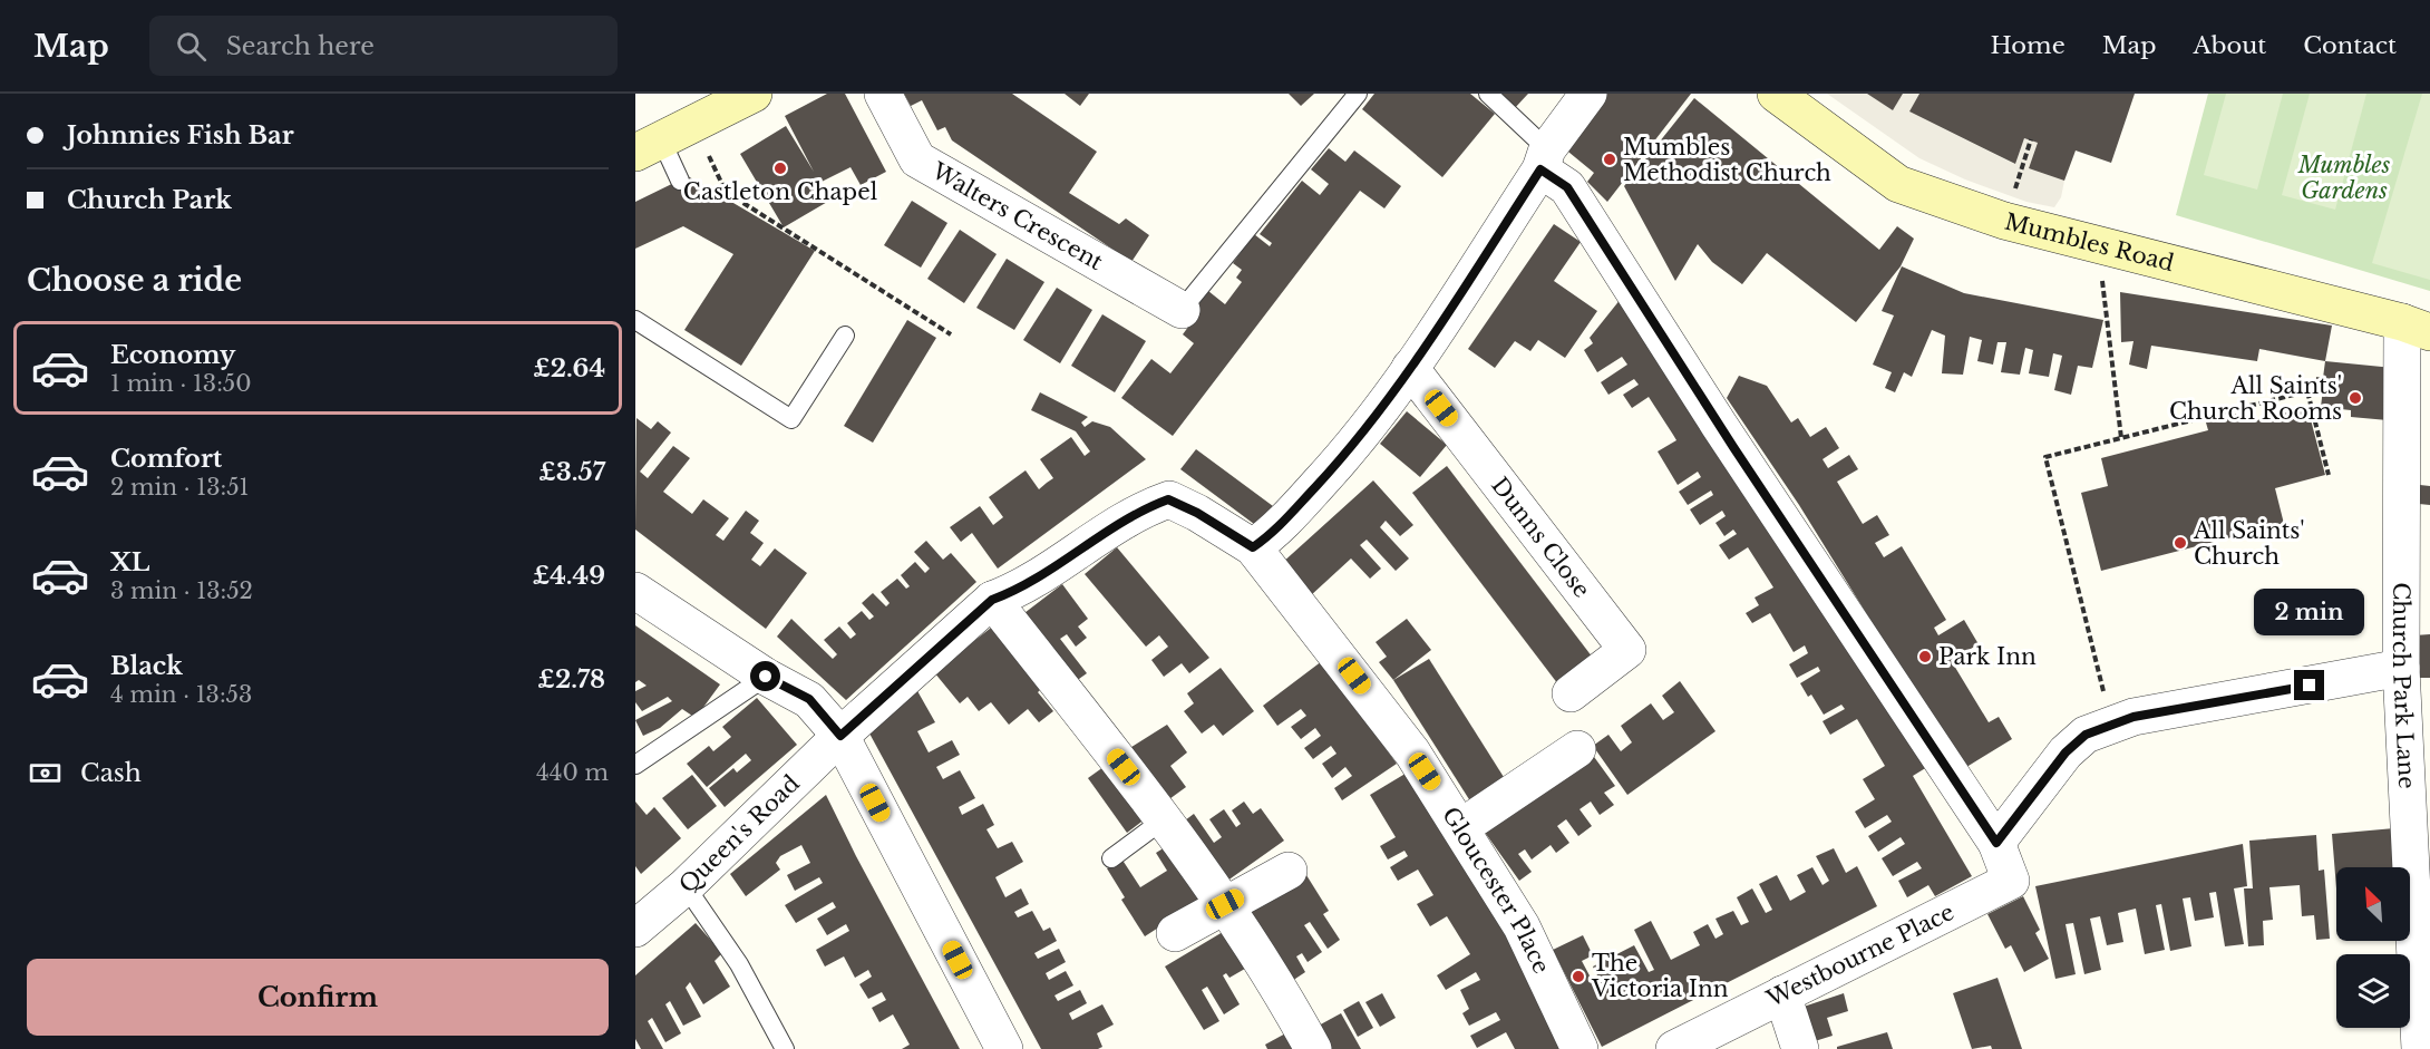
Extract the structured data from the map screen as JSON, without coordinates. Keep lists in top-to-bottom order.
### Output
{
  "streets": {
    "main road": ["Mumbles Road"],
    "street": [
      "Walters Crescent",
      "Dunns Close",
      "Church Park Lane",
      "Queen's Road",
      "Gloucester Place",
      "Westbourne Place"
    ]
  },
  "crossings": [
    ["Mumbles Road", "Church Park Lane"],
    ["Queen's Road", "Gloucester Place"]
  ],
  "parks": ["Mumbles Gardens"],
  "places": [
    "Mumbles Methodist Church",
    "Castleton Chapel",
    "All Saints' Church Rooms",
    "All Saints' Church",
    "Park Inn",
    "The Victoria Inn"
  ],
  "north": "top left",
  "page": {
    "header": "Map",
    "search": "Search here",
    "nav": [
      "Home",
      "Map",
      "About",
      "Contact"
    ],
    "banner": ["Johnnies Fish Bar", "Church Park"],
    "heading": "Choose a ride",
    "list": [
      {
        "name": "Economy",
        "note": "1 min · 13:50",
        "value": "£2.64"
      },
      {
        "name": "Comfort",
        "note": "2 min · 13:51",
        "value": "£3.57"
      },
      {
        "name": "XL",
        "note": "3 min · 13:52",
        "value": "£4.49"
      },
      {
        "name": "Black",
        "note": "4 min · 13:53",
        "value": "£2.78"
      }
    ],
    "bubble": "2 min",
    "pay": ["Cash", "440 m"],
    "buttons": "Confirm"
  }
}
